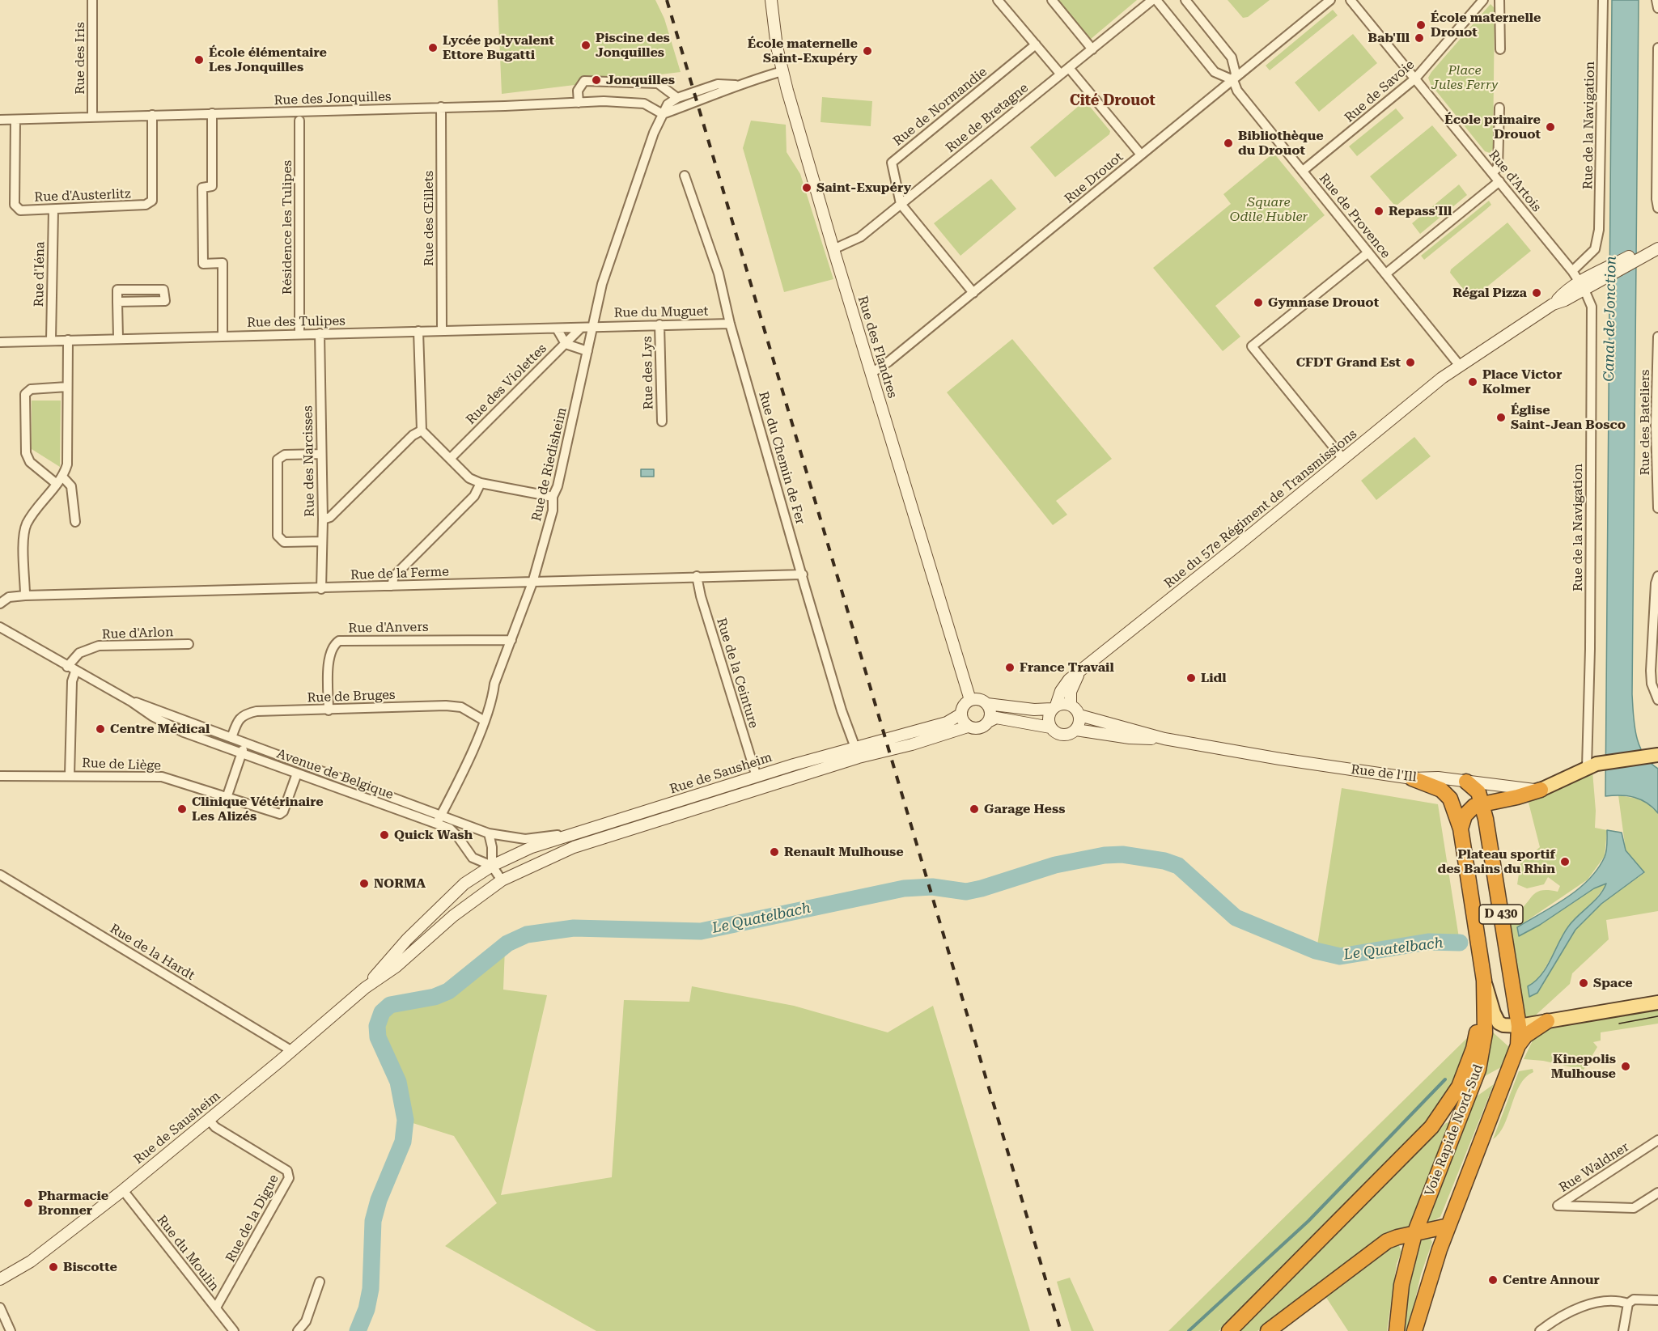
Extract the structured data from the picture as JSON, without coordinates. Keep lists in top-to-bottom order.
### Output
{
  "streets": {
    "highway": ["D 430", "Voie Rapide Nord-Sud"],
    "main road": [
      "Rue des Flandres",
      "Rue du 57e Régiment de Transmissions",
      "Rue de Sausheim",
      "Rue de l'Ill"
    ],
    "street": [
      "Rue des Iris",
      "Rue de Savoie",
      "Rue des Jonquilles",
      "Rue de Normandie",
      "Rue de Bretagne",
      "Rue de la Navigation",
      "Rue Drouot",
      "Rue d'Artois",
      "Rue d'Austerlitz",
      "Rue de Provence",
      "Rue des Œillets",
      "Résidence les Tulipes",
      "Rue d'Iéna",
      "Rue du Muguet",
      "Rue des Tulipes",
      "Rue des Lys",
      "Rue des Violettes",
      "Rue des Bateliers",
      "Rue du Chemin de Fer",
      "Rue des Narcisses",
      "Rue de Riedisheim",
      "Rue de la Ferme",
      "Rue d'Anvers",
      "Rue d'Arlon",
      "Rue de la Ceinture",
      "Rue de Bruges",
      "Rue de Liège",
      "Avenue de Belgique",
      "Rue de la Hardt",
      "Rue Waldner",
      "Rue de la Digue",
      "Rue du Moulin"
    ]
  },
  "crossings": [
    ["Rue des Iris", "Rue des Jonquilles"],
    ["Rue de Savoie", "Rue d'Artois"],
    ["Rue de Savoie", "Rue de Provence"],
    ["Rue des Jonquilles", "Rue d'Austerlitz"],
    ["Rue des Jonquilles", "Rue des Œillets"],
    ["Rue des Jonquilles", "Rue de Riedisheim"],
    ["Rue de Normandie", "Rue de Bretagne"],
    ["Rue de Normandie", "Rue Drouot"],
    ["Rue de Bretagne", "Rue des Flandres"],
    ["Rue de la Navigation", "Rue d'Artois"],
    ["Rue Drouot", "Rue de Provence"],
    ["Rue Drouot", "Rue des Flandres"],
    ["Rue d'Austerlitz", "Rue d'Iéna"],
    ["Rue de Provence", "Rue du 57e Régiment de Transmissions"],
    ["Rue des Œillets", "Rue des Tulipes"],
    ["Résidence les Tulipes", "Rue des Tulipes"],
    ["Rue d'Iéna", "Rue des Tulipes"],
    ["Rue du Muguet", "Rue des Tulipes"],
    ["Rue du Muguet", "Rue des Lys"],
    ["Rue du Muguet", "Rue du Chemin de Fer"],
    ["Rue du Muguet", "Rue de Riedisheim"],
    ["Rue des Tulipes", "Rue des Violettes"],
    ["Rue des Tulipes", "Rue des Narcisses"],
    ["Rue des Tulipes", "Rue de Riedisheim"],
    ["Rue des Flandres", "Rue de Sausheim"],
    ["Rue du Chemin de Fer", "Rue de la Ferme"],
    ["Rue du Chemin de Fer", "Rue de Sausheim"],
    ["Rue des Narcisses", "Rue de la Ferme"],
    ["Rue de Riedisheim", "Rue de la Ferme"],
    ["Rue de Riedisheim", "Rue d'Anvers"],
    ["Rue de Riedisheim", "Rue de Bruges"],
    ["Rue de Riedisheim", "Avenue de Belgique"],
    ["Rue du 57e Régiment de Transmissions", "Rue de l'Ill"],
    ["Rue de la Ferme", "Rue de la Ceinture"],
    ["Rue d'Anvers", "Rue de Bruges"],
    ["Rue d'Arlon", "Rue de Liège"],
    ["Rue d'Arlon", "Avenue de Belgique"],
    ["Rue de la Ceinture", "Rue de Sausheim"],
    ["Rue de Bruges", "Avenue de Belgique"],
    ["Rue de Liège", "Avenue de Belgique"],
    ["Rue de Sausheim", "Avenue de Belgique"],
    ["Rue de Sausheim", "Rue de la Hardt"],
    ["Rue de Sausheim", "Rue de la Digue"],
    ["Rue de Sausheim", "Rue du Moulin"],
    ["Rue de l'Ill", "D 430"],
    ["Rue de l'Ill", "Voie Rapide Nord-Sud"],
    ["Rue de la Digue", "Rue du Moulin"]
  ],
  "districts": ["Cité Drouot"],
  "water": ["Canal de Jonction", "Le Quatelbach"],
  "parks": ["Place Jules Ferry", "Square Odile Hubler"],
  "places": [
    "École maternelle Drouot",
    "Bab'Ill",
    "Piscine des Jonquilles",
    "Lycée polyvalent Ettore Bugatti",
    "École maternelle Saint-Exupéry",
    "École élémentaire Les Jonquilles",
    "Jonquilles",
    "École primaire Drouot",
    "Bibliothèque du Drouot",
    "Saint-Exupéry",
    "Repass'Ill",
    "Régal Pizza",
    "Gymnase Drouot",
    "CFDT Grand Est",
    "Place Victor Kolmer",
    "Église Saint-Jean Bosco",
    "France Travail",
    "Lidl",
    "Centre Médical",
    "Clinique Vétérinaire Les Alizés",
    "Garage Hess",
    "Quick Wash",
    "Renault Mulhouse",
    "Plateau sportif des Bains du Rhin",
    "NORMA",
    "Space",
    "Kinepolis Mulhouse",
    "Pharmacie Bronner",
    "Biscotte",
    "Centre Annour"
  ]
}
